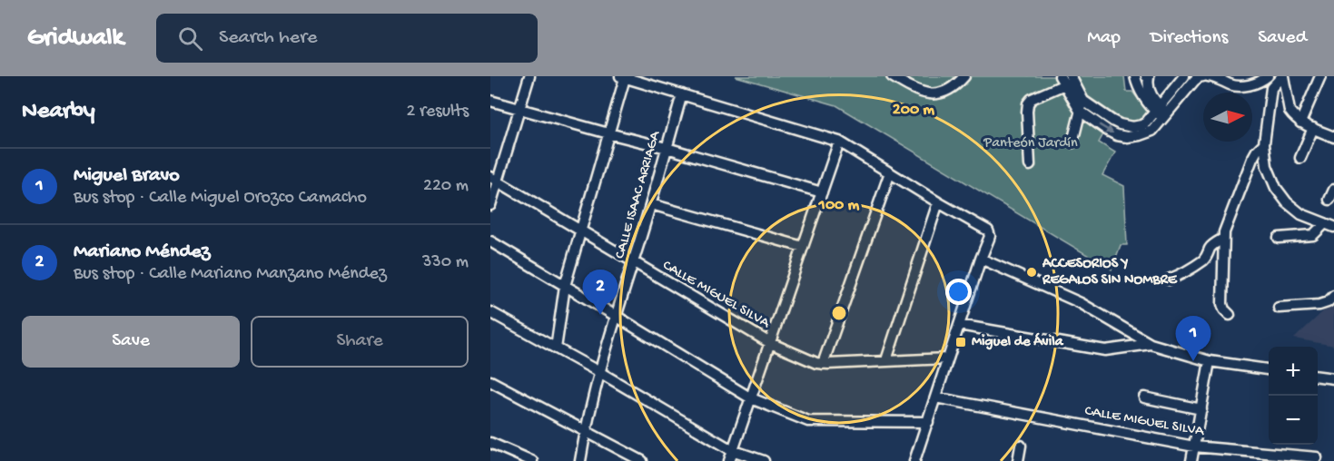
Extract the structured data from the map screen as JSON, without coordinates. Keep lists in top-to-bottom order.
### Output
{
  "streets": {
    "street": ["CALLE ISAAC ARRIAGA", "CALLE MIGUEL SILVA"]
  },
  "crossings": [
    ["CALLE ISAAC ARRIAGA", "CALLE MIGUEL SILVA"]
  ],
  "parks": ["Panteón Jardín"],
  "places": {
    "other": ["ACCESORIOS Y REGALOS SIN NOMBRE"],
    "transit": ["Miguel de Ávila"]
  },
  "north": "right",
  "page": {
    "header": "Gridwalk",
    "search": "Search here",
    "nav": ["Map", "Directions", "Saved"],
    "heading": ["Nearby", "2 results"],
    "list": [
      {
        "mark": "1",
        "name": "Miguel Bravo",
        "note": "Bus stop · Calle Miguel Orozco Camacho",
        "value": "220 m"
      },
      {
        "mark": "2",
        "name": "Mariano Méndez",
        "note": "Bus stop · Calle Mariano Manzano Méndez",
        "value": "330 m"
      }
    ],
    "pins": ["2", "1"],
    "buttons": ["Save", "Share"],
    "map_buttons": ["+", "−"]
  },
  "rings": ["200 m", "100 m"]
}
